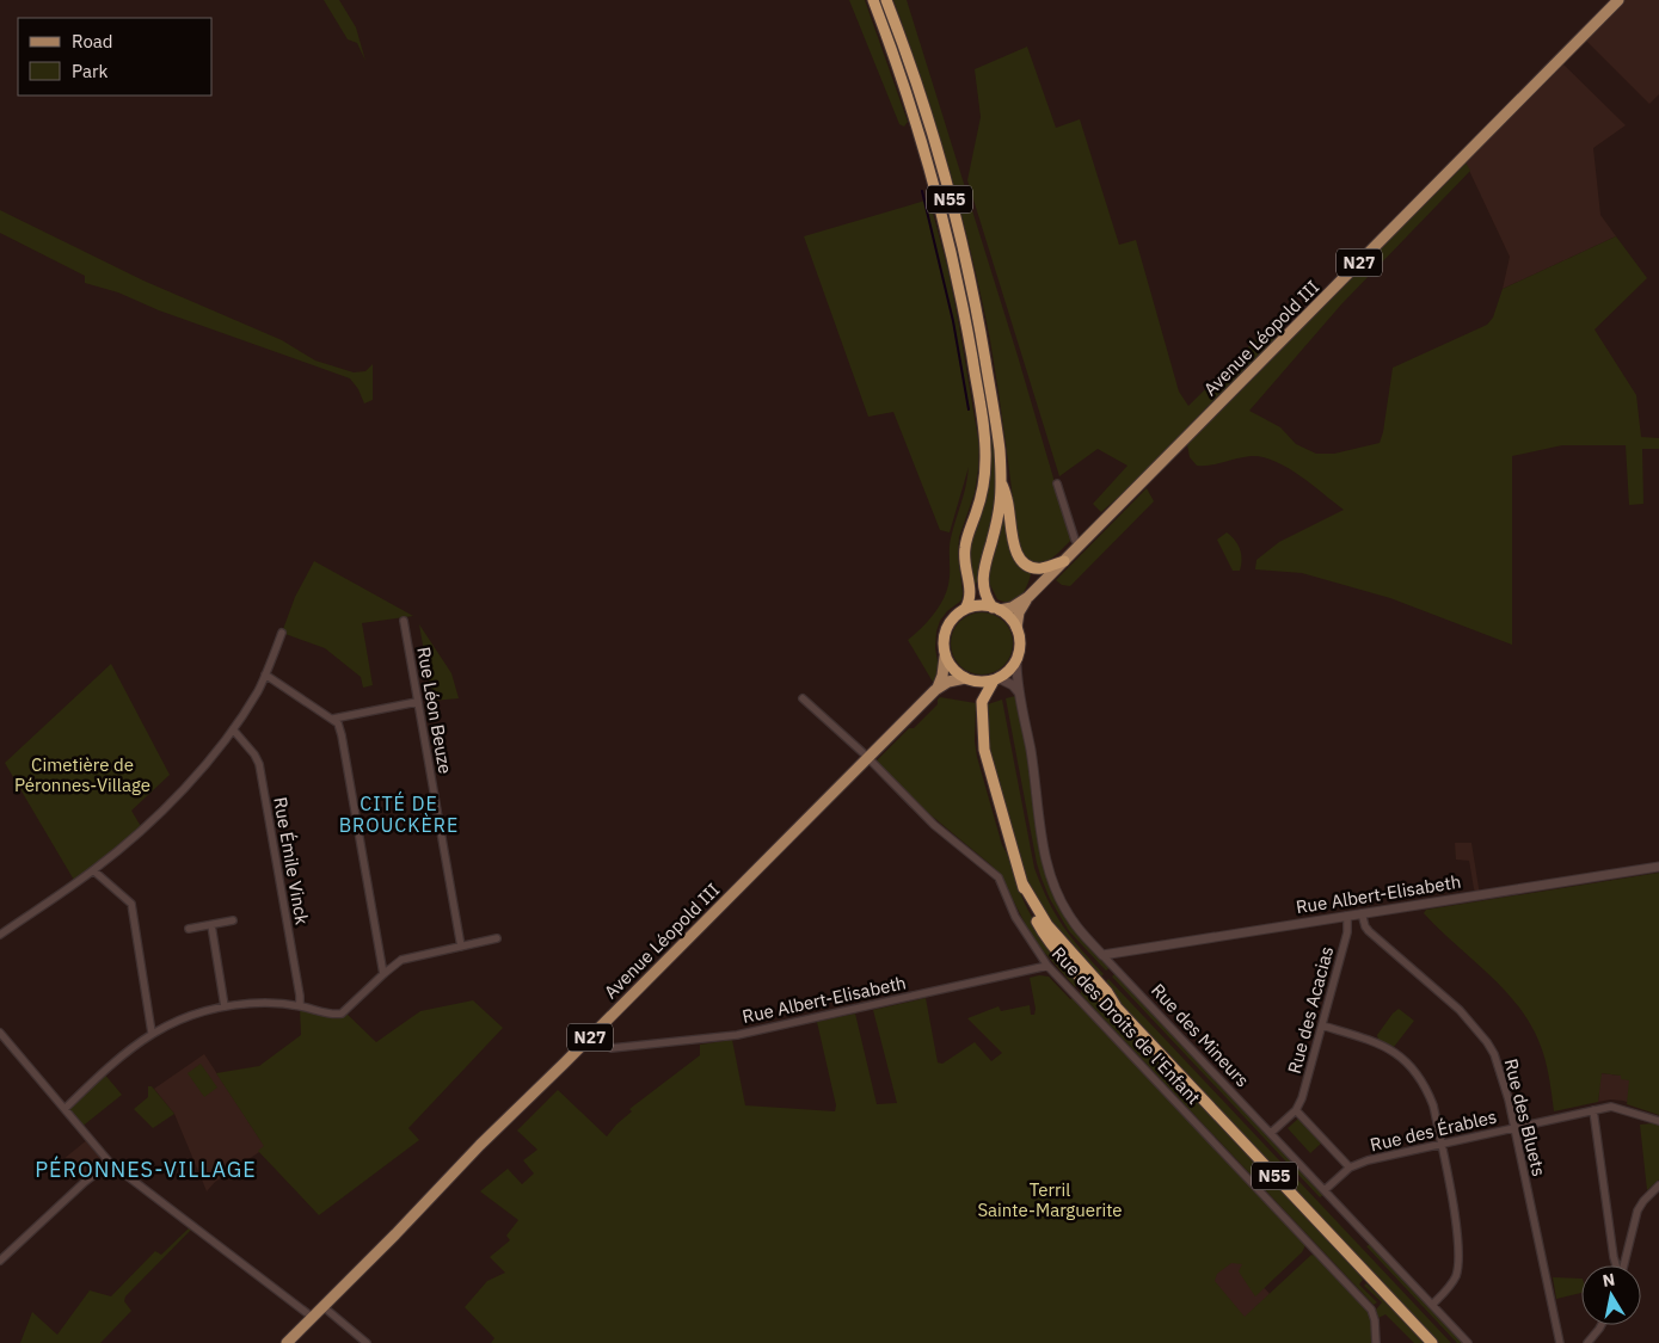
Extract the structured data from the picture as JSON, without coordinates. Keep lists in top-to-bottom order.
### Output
{
  "streets": {
    "highway": ["N55", "N27"],
    "main road": ["Avenue Léopold III"],
    "street": [
      "Rue Léon Beuze",
      "Rue Émile Vinck",
      "Rue Albert-Elisabeth",
      "Rue des Acacias",
      "Rue des Droits de l'Enfant",
      "Rue des Mineurs",
      "Rue des Bluets",
      "Rue des Érables"
    ]
  },
  "crossings": [
    ["N55", "N27"],
    ["N55", "Avenue Léopold III"],
    ["N55", "Rue des Mineurs"],
    ["N27", "Avenue Léopold III"],
    ["N27", "Rue des Mineurs"],
    ["Avenue Léopold III", "Rue Albert-Elisabeth"],
    ["Avenue Léopold III", "Rue des Droits de l'Enfant"],
    ["Avenue Léopold III", "Rue des Mineurs"],
    ["Rue Albert-Elisabeth", "Rue des Acacias"],
    ["Rue Albert-Elisabeth", "Rue des Droits de l'Enfant"],
    ["Rue Albert-Elisabeth", "Rue des Mineurs"],
    ["Rue Albert-Elisabeth", "Rue des Bluets"],
    ["Rue des Bluets", "Rue des Érables"]
  ],
  "districts": ["CITÉ DE BROUCKÈRE", "PÉRONNES-VILLAGE"],
  "parks": ["Cimetière de Péronnes-Village", "Terril Sainte-Marguerite"],
  "legend": ["Road", "Park"],
  "north": "top"
}
